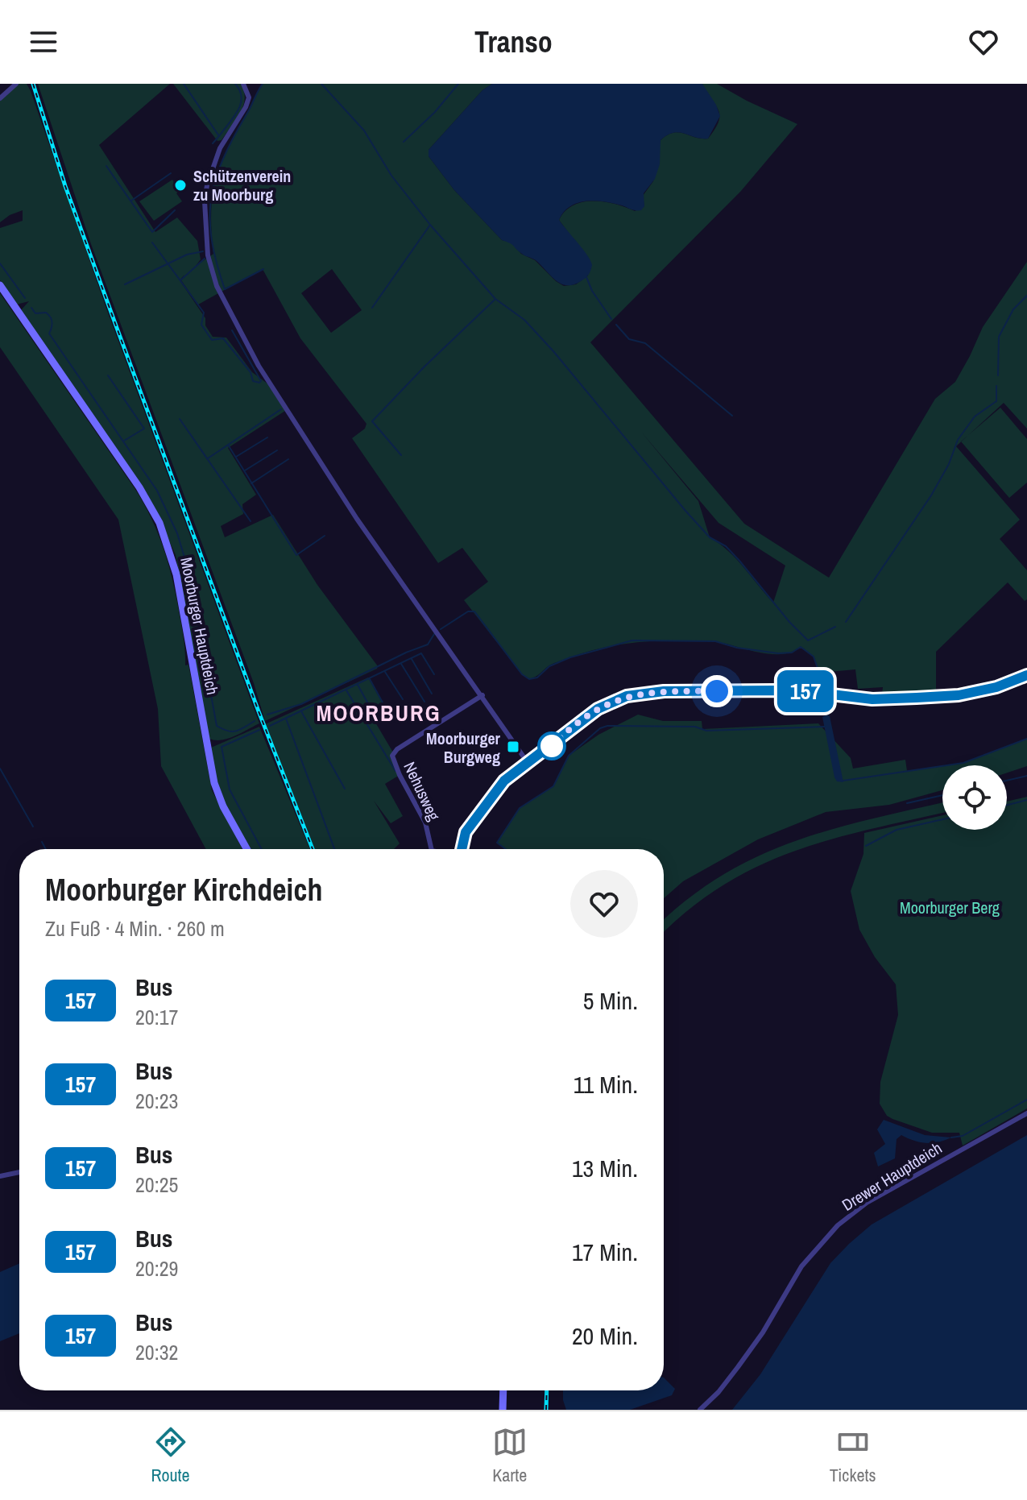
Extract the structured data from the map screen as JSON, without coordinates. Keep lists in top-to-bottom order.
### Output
{
  "streets": {
    "main road": ["Moorburger Hauptdeich"],
    "street": ["Nehusweg", "Drewer Hauptdeich"]
  },
  "districts": ["MOORBURG"],
  "parks": ["Moorburger Berg"],
  "places": {
    "other": ["Schützenverein zu Moorburg"],
    "transit": ["Moorburger Burgweg"]
  },
  "lines": ["bus line 157"],
  "page": {
    "header": "Transo",
    "on_map": "157",
    "heading": ["Moorburger Kirchdeich", "Zu Fuß · 4 Min. · 260 m"],
    "list": [
      {
        "mark": "157",
        "name": "Bus",
        "note": "20:17",
        "value": "5 Min."
      },
      {
        "mark": "157",
        "name": "Bus",
        "note": "20:23",
        "value": "11 Min."
      },
      {
        "mark": "157",
        "name": "Bus",
        "note": "20:25",
        "value": "13 Min."
      },
      {
        "mark": "157",
        "name": "Bus",
        "note": "20:29",
        "value": "17 Min."
      },
      {
        "mark": "157",
        "name": "Bus",
        "note": "20:32",
        "value": "20 Min."
      }
    ],
    "tabs": ["Route", "Karte", "Tickets"]
  }
}
